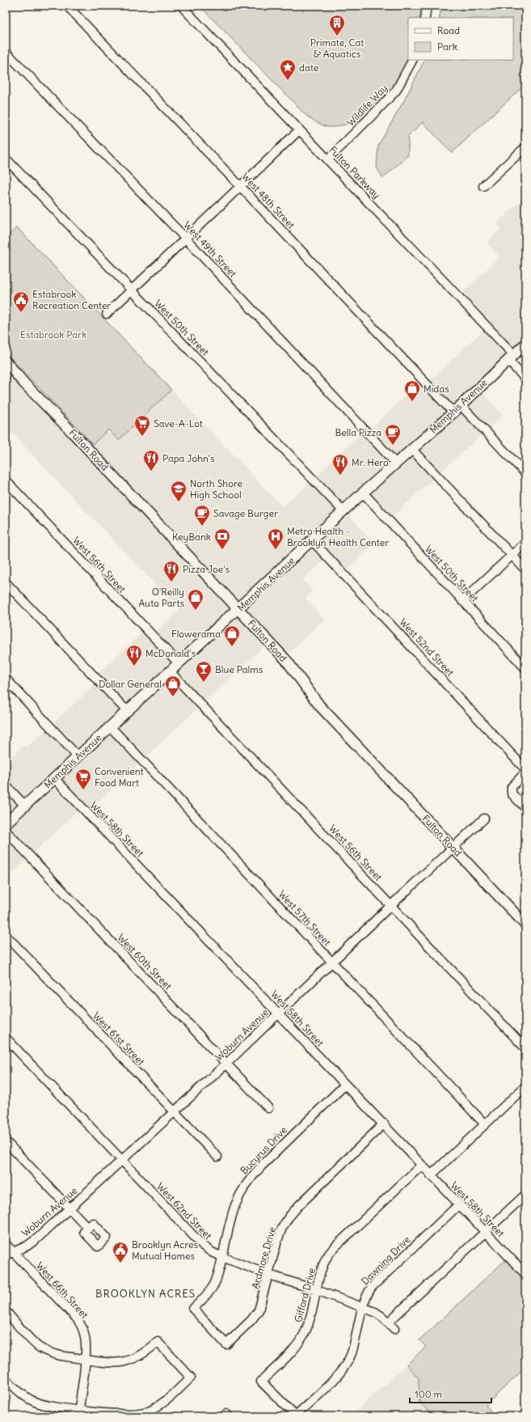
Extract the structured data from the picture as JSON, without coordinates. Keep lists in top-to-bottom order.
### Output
{
  "streets": {
    "main road": ["Memphis Avenue", "Fulton Road"],
    "street": [
      "Wildlife Way",
      "Fulton Parkway",
      "West 48th Street",
      "West 49th Street",
      "West 50th Street",
      "West 56th Street",
      "West 52nd Street",
      "West 58th Street",
      "West 57th Street",
      "West 60th Street",
      "Woburn Avenue",
      "West 61st Street",
      "Bucyrus Drive",
      "West 62nd Street",
      "Ardmore Drive",
      "Dawning Drive",
      "West 66th Street",
      "Gifford Drive"
    ]
  },
  "crossings": [
    ["Wildlife Way", "Fulton Parkway"],
    ["Fulton Parkway", "Memphis Avenue"],
    ["West 48th Street", "Memphis Avenue"],
    ["West 49th Street", "Memphis Avenue"],
    ["West 50th Street", "Memphis Avenue"],
    ["Memphis Avenue", "Fulton Road"],
    ["Memphis Avenue", "West 56th Street"],
    ["Memphis Avenue", "West 52nd Street"],
    ["Memphis Avenue", "West 58th Street"],
    ["Memphis Avenue", "West 57th Street"],
    ["Fulton Road", "Woburn Avenue"],
    ["West 56th Street", "Woburn Avenue"],
    ["West 58th Street", "Woburn Avenue"],
    ["West 58th Street", "Bucyrus Drive"],
    ["West 58th Street", "Ardmore Drive"],
    ["West 58th Street", "Dawning Drive"],
    ["West 58th Street", "Gifford Drive"],
    ["West 57th Street", "Woburn Avenue"],
    ["West 60th Street", "Woburn Avenue"],
    ["Woburn Avenue", "West 61st Street"],
    ["Woburn Avenue", "West 62nd Street"],
    ["Woburn Avenue", "West 66th Street"],
    ["Bucyrus Drive", "West 62nd Street"],
    ["Bucyrus Drive", "Ardmore Drive"],
    ["West 62nd Street", "Ardmore Drive"],
    ["West 62nd Street", "Dawning Drive"],
    ["West 62nd Street", "Gifford Drive"],
    ["Dawning Drive", "Gifford Drive"]
  ],
  "districts": ["BROOKLYN ACRES"],
  "parks": ["Estabrook Park"],
  "places": {
    "building": ["Primate, Cat & Aquatics"],
    "place": ["date"],
    "public building": ["Estabrook Recreation Center", "Brooklyn Acres Mutual Homes"],
    "shop": [
      "Midas",
      "O'Reilly Auto Parts",
      "Flowerama",
      "Dollar General"
    ],
    "supermarket": ["Save-A-Lot", "Convenient Food Mart"],
    "cafe": ["Bella Pizza", "Savage Burger"],
    "restaurant": [
      "Papa John's",
      "Mr. Hero",
      "Pizza Joe's",
      "McDonald's"
    ],
    "school or university": ["North Shore High School"],
    "bank": ["KeyBank"],
    "hospital": ["Metro Health - Brooklyn Health Center"],
    "bar": ["Blue Palms"]
  },
  "legend": ["Road", "Park"],
  "scale_bar": "100 m"
}
